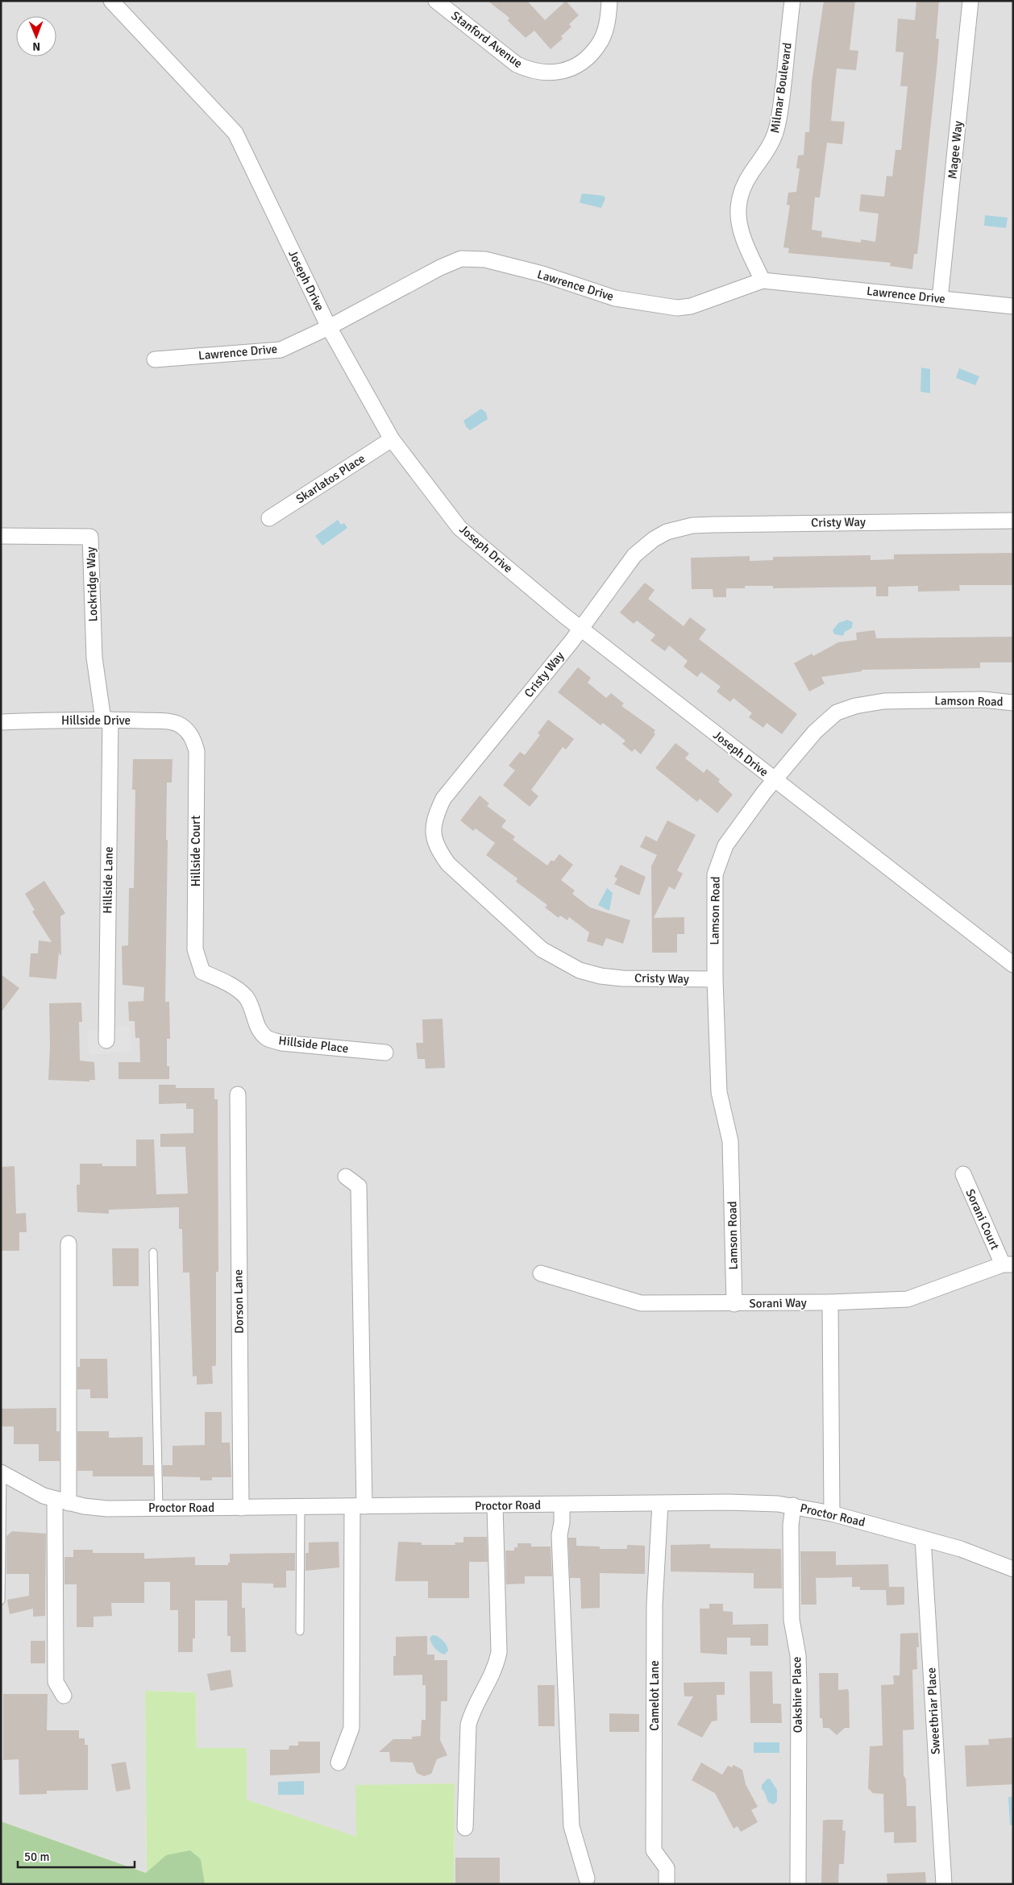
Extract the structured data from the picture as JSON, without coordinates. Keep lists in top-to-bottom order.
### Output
{
  "streets": {
    "street": [
      "Stanford Avenue",
      "Milmar Boulevard",
      "Magee Way",
      "Joseph Drive",
      "Lawrence Drive",
      "Skarlatos Place",
      "Cristy Way",
      "Lockridge Way",
      "Lamson Road",
      "Hillside Drive",
      "Hillside Court",
      "Hillside Lane",
      "Hillside Place",
      "Sorani Court",
      "Dorson Lane",
      "Sorani Way",
      "Proctor Road",
      "Oakshire Place",
      "Camelot Lane",
      "Sweetbriar Place"
    ]
  },
  "crossings": [
    ["Milmar Boulevard", "Lawrence Drive"],
    ["Magee Way", "Lawrence Drive"],
    ["Joseph Drive", "Lawrence Drive"],
    ["Joseph Drive", "Skarlatos Place"],
    ["Joseph Drive", "Cristy Way"],
    ["Joseph Drive", "Lamson Road"],
    ["Cristy Way", "Lamson Road"],
    ["Lockridge Way", "Hillside Drive"],
    ["Lockridge Way", "Hillside Lane"],
    ["Lamson Road", "Sorani Way"],
    ["Hillside Drive", "Hillside Court"],
    ["Hillside Drive", "Hillside Lane"],
    ["Hillside Court", "Hillside Place"],
    ["Sorani Court", "Sorani Way"],
    ["Dorson Lane", "Proctor Road"],
    ["Proctor Road", "Oakshire Place"],
    ["Proctor Road", "Camelot Lane"],
    ["Proctor Road", "Sweetbriar Place"]
  ],
  "scale_bar": "50 m",
  "north": "bottom"
}
